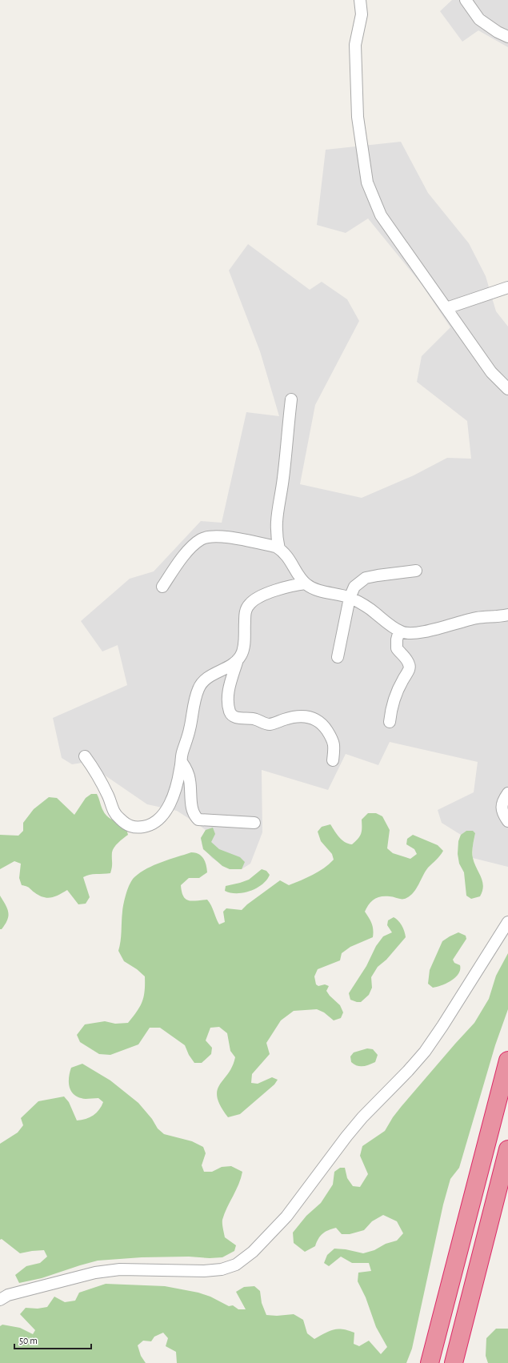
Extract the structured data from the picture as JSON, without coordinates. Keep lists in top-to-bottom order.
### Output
{
  "scale_bar": "50 m"
}
